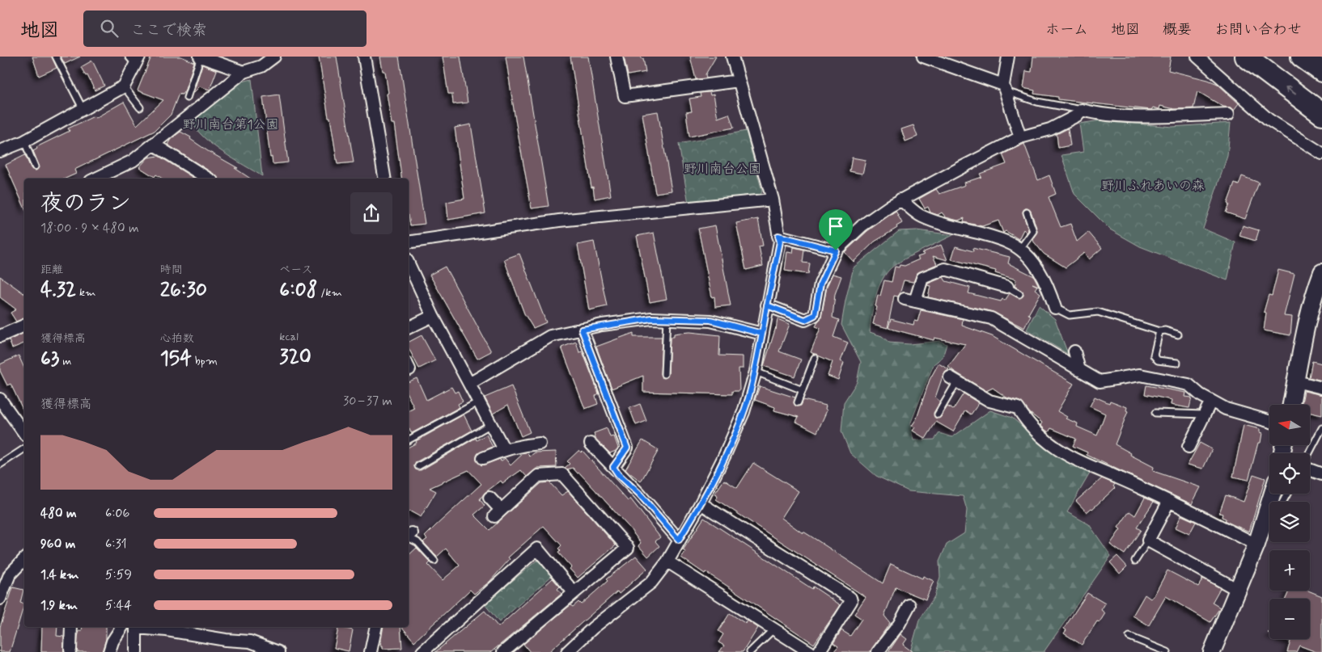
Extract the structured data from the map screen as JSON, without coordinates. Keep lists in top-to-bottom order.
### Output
{
  "parks": ["野川南台第1公園", "野川南台公園", "野川ふれあいの森"],
  "north": "left",
  "page": {
    "header": "地図",
    "search": "ここで検索",
    "nav": [
      "ホーム",
      "地図",
      "概要",
      "お問い合わせ"
    ],
    "heading": ["夜のラン", "18:00 · 9 × 480 m"],
    "stats": [
      ["距離", "4.32 km"],
      ["時間", "26:30"],
      ["ペース", "6:08 /km"],
      ["獲得標高", "63 m"],
      ["心拍数", "154 bpm"],
      ["kcal", "320"]
    ],
    "chart": ["獲得標高", "30–37 m"],
    "map_buttons": ["+", "−"],
    "list": [
      {
        "name": "480 m",
        "note": "6:06"
      },
      {
        "name": "960 m",
        "note": "6:31"
      },
      {
        "name": "1.4 km",
        "note": "5:59"
      },
      {
        "name": "1.9 km",
        "note": "5:44"
      }
    ]
  }
}
